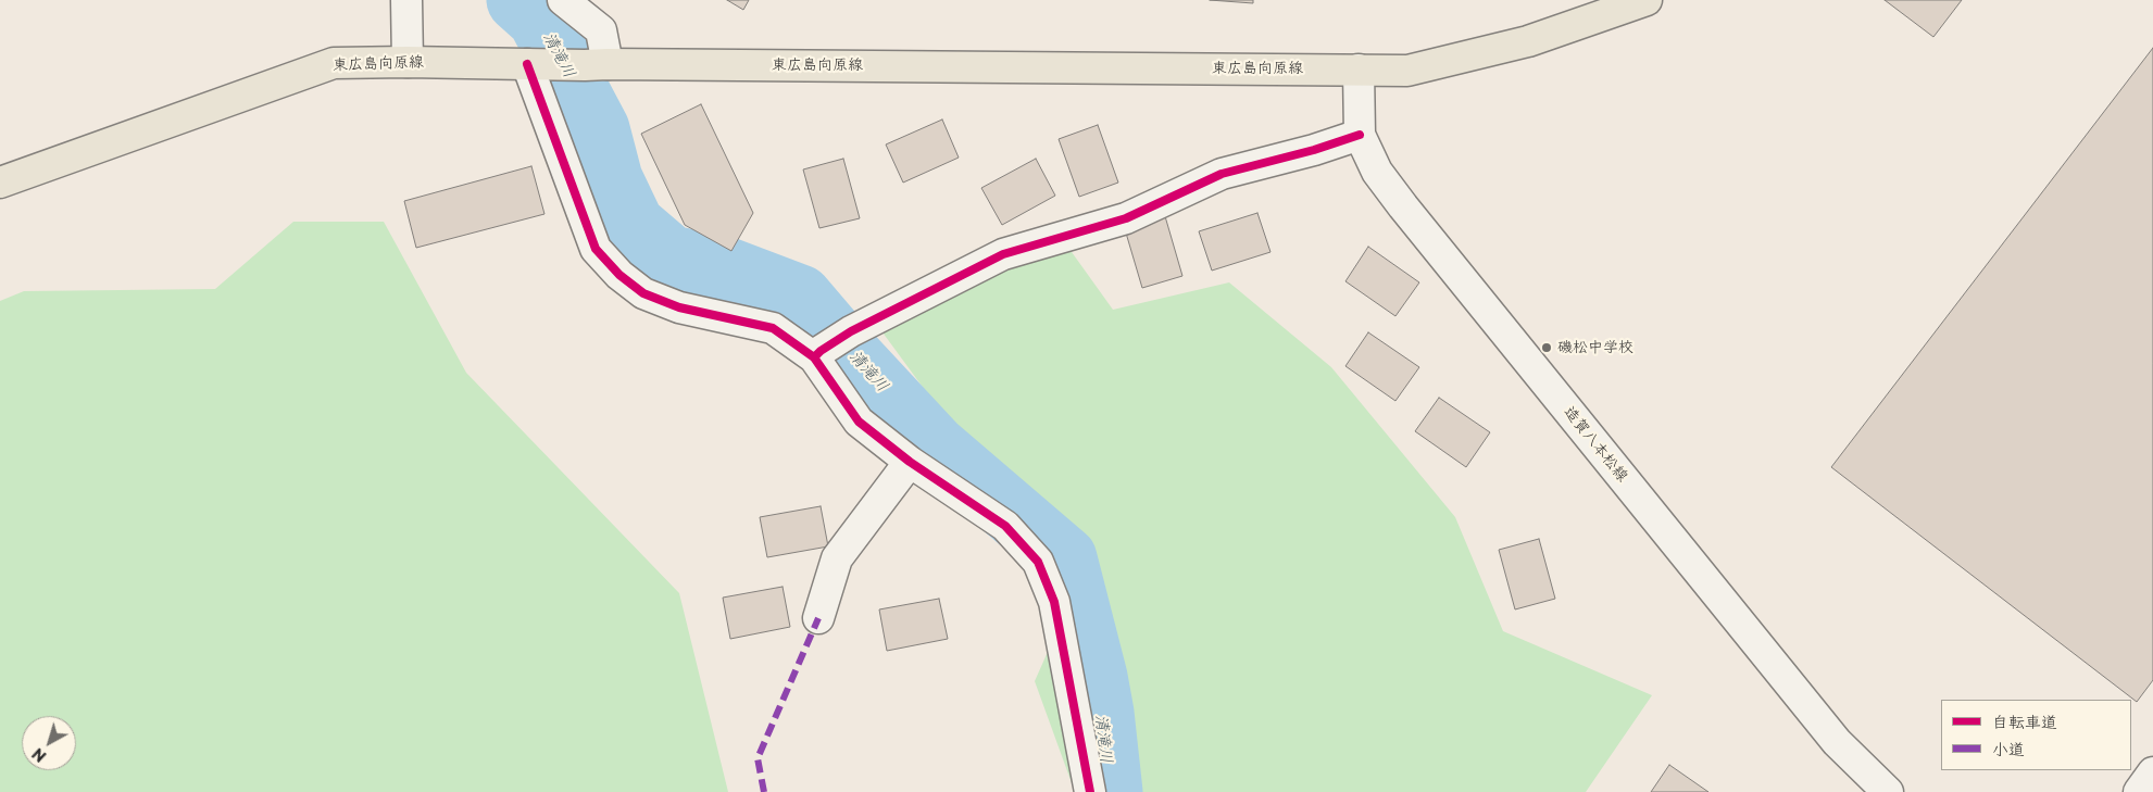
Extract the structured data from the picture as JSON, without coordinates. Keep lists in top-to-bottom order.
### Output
{
  "streets": {
    "main road": ["東広島向原線"],
    "street": ["造賀八本松線"]
  },
  "crossings": [
    ["東広島向原線", "造賀八本松線"]
  ],
  "water": ["清滝川"],
  "places": ["磯松中学校"],
  "legend": ["自転車道", "小道"],
  "north": "bottom left"
}
